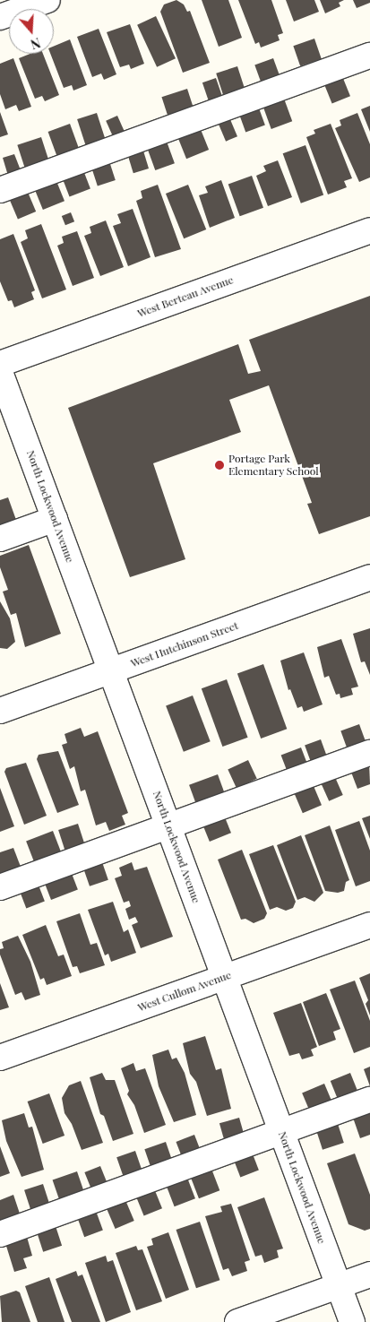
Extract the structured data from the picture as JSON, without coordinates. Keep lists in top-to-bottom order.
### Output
{
  "streets": {
    "street": [
      "West Berteau Avenue",
      "North Lockwood Avenue",
      "West Hutchinson Street",
      "West Cullom Avenue"
    ]
  },
  "crossings": [
    ["North Lockwood Avenue", "West Hutchinson Street"],
    ["North Lockwood Avenue", "West Cullom Avenue"]
  ],
  "places": ["Portage Park Elementary School"],
  "north": "bottom"
}
